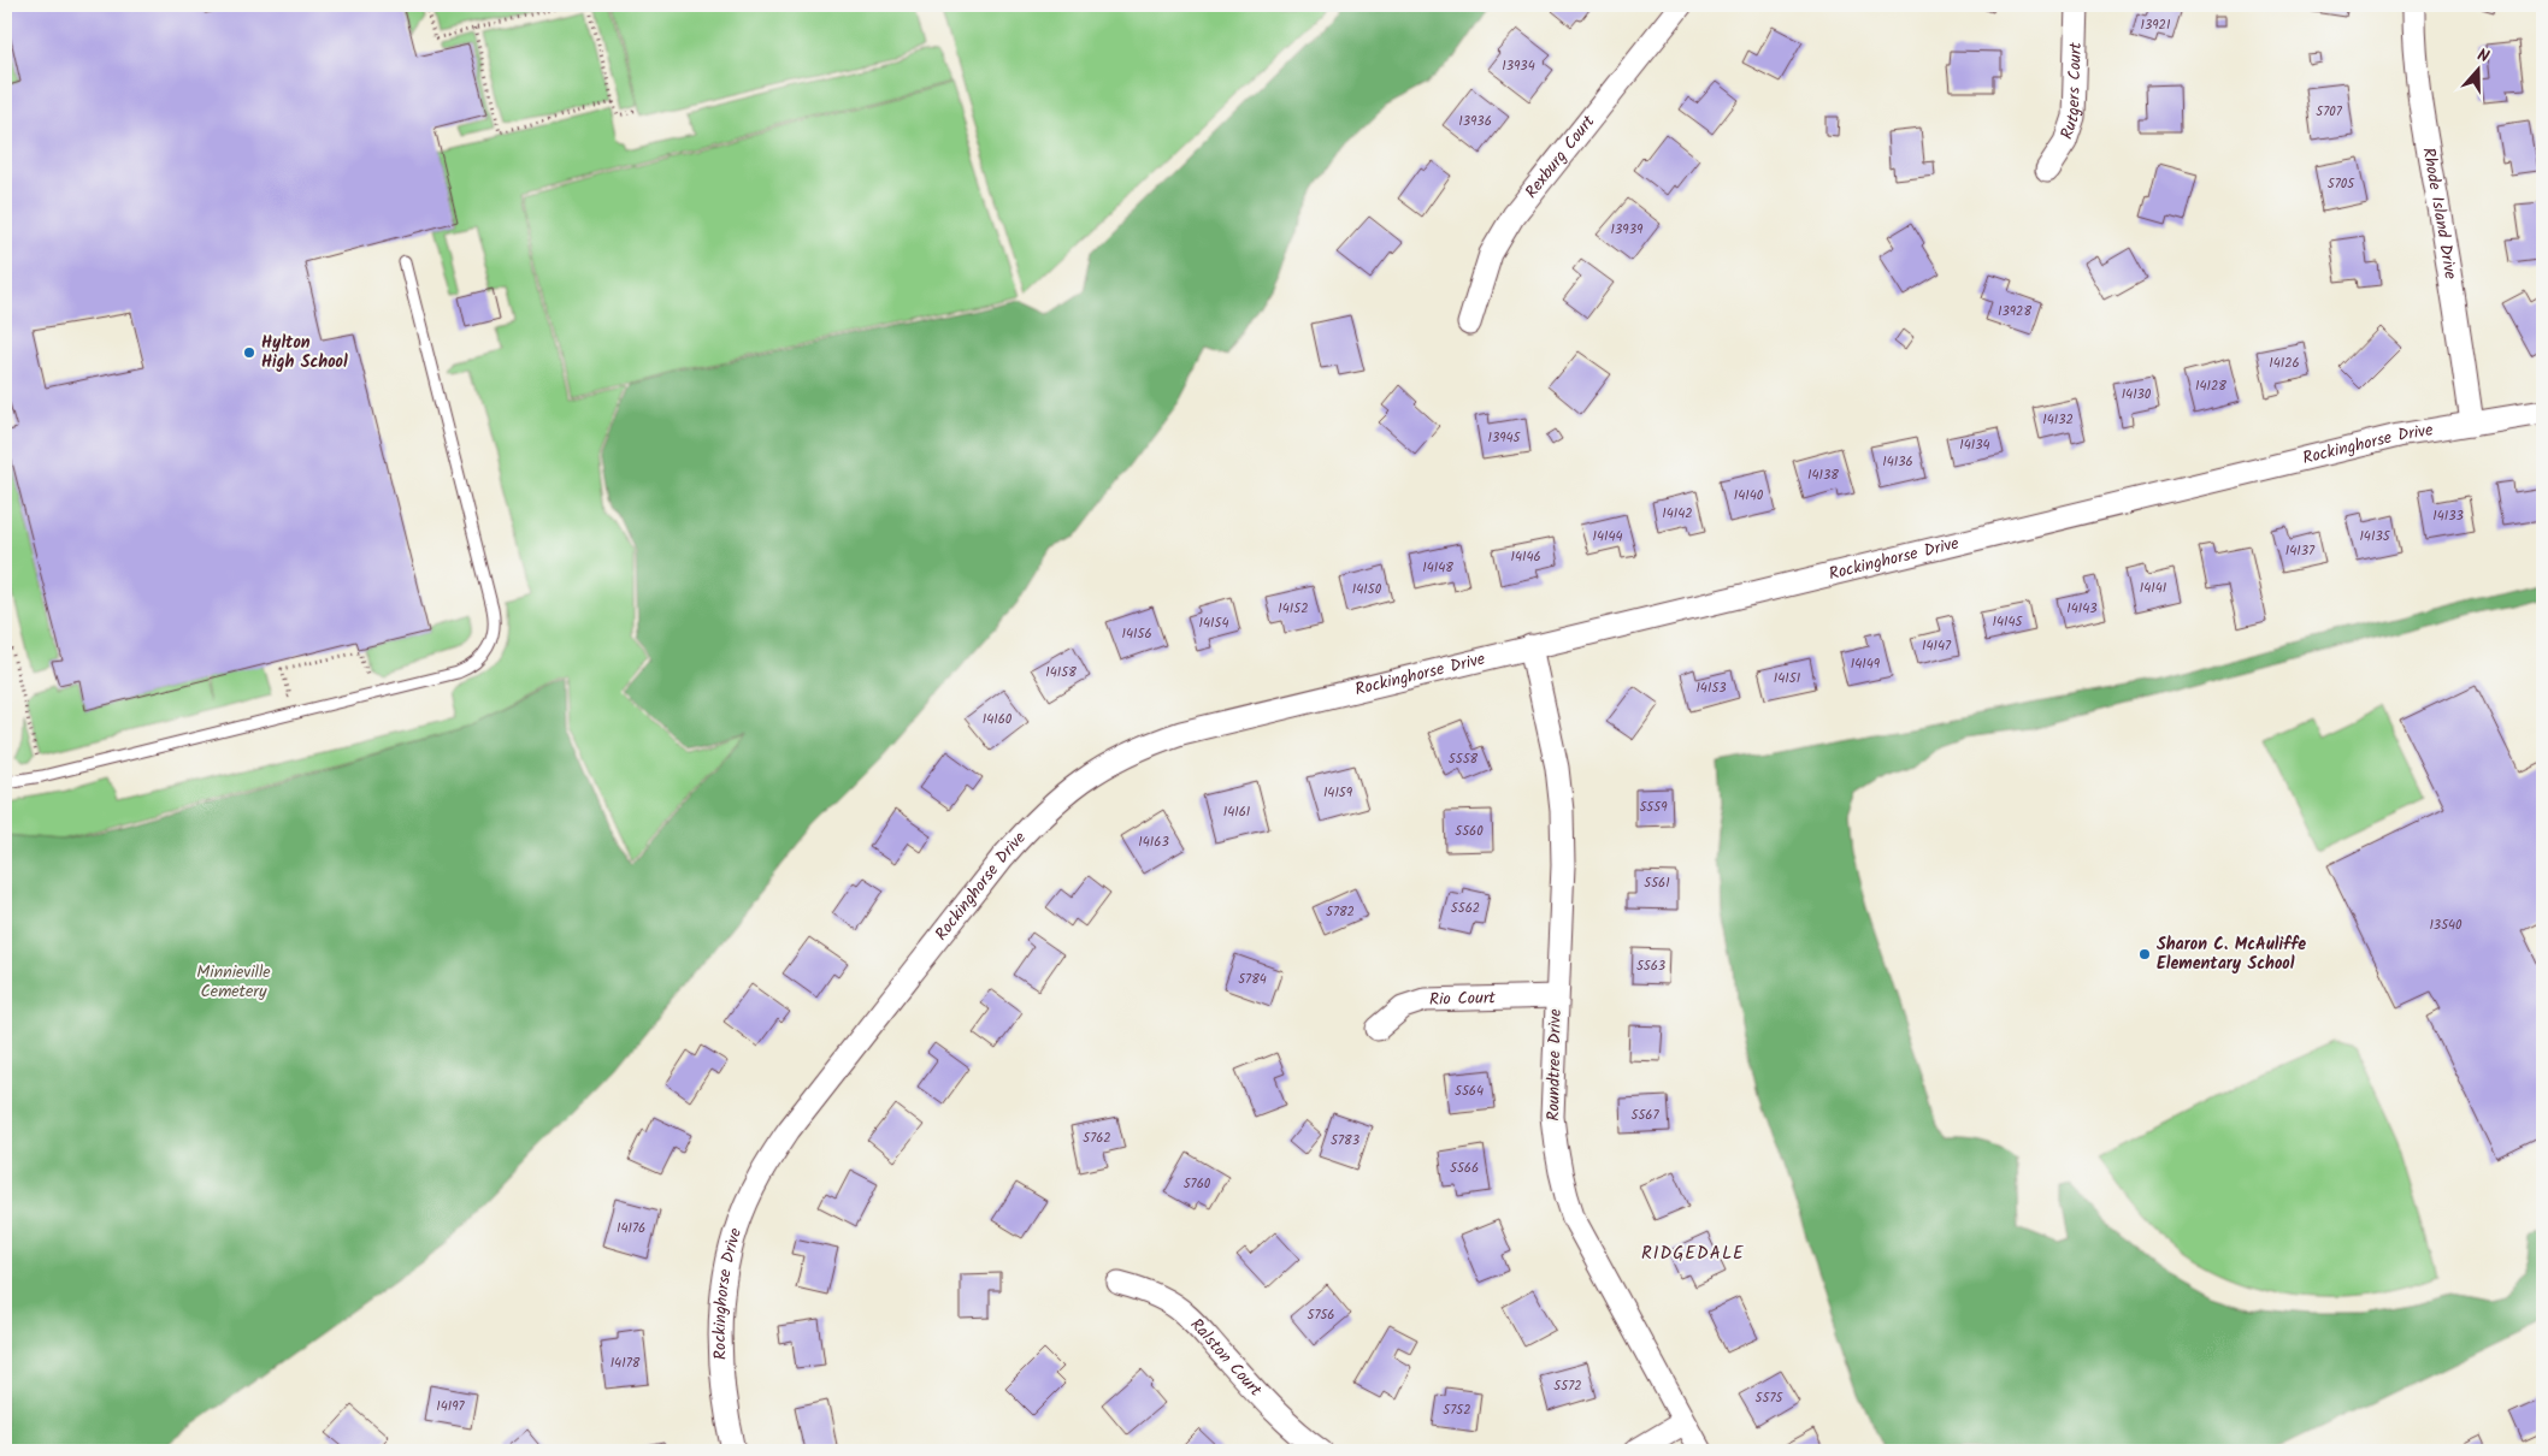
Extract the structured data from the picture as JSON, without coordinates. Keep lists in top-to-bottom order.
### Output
{
  "streets": {
    "street": [
      "Rutgers Court",
      "Rexburg Court",
      "Rhode Island Drive",
      "Rockinghorse Drive",
      "Rio Court",
      "Roundtree Drive",
      "Ralston Court"
    ]
  },
  "crossings": [
    ["Rhode Island Drive", "Rockinghorse Drive"],
    ["Rockinghorse Drive", "Roundtree Drive"],
    ["Rio Court", "Roundtree Drive"]
  ],
  "districts": ["RIDGEDALE"],
  "parks": ["Minnieville Cemetery"],
  "places": ["Hylton High School", "Sharon C. McAuliffe Elementary School"],
  "house_numbers": [
    "13921",
    "13934",
    "5707",
    "13936",
    "5705",
    "13939",
    "13928",
    "14126",
    "14128",
    "14130",
    "14132",
    "13945",
    "14134",
    "14136",
    "14138",
    "14140",
    "14142",
    "14133",
    "14144",
    "14135",
    "14137",
    "14146",
    "14148",
    "14141",
    "14150",
    "14152",
    "14143",
    "14145",
    "14154",
    "14156",
    "14147",
    "14149",
    "14158",
    "14151",
    "14153",
    "14160",
    "5558",
    "14159",
    "5559",
    "14161",
    "5560",
    "14163",
    "5561",
    "5562",
    "5782",
    "13540",
    "5563",
    "5784",
    "5564",
    "5567",
    "5762",
    "5783",
    "5566",
    "5760",
    "14176",
    "5756",
    "14178",
    "5572",
    "5575",
    "14197",
    "5752"
  ],
  "north": "top"
}
